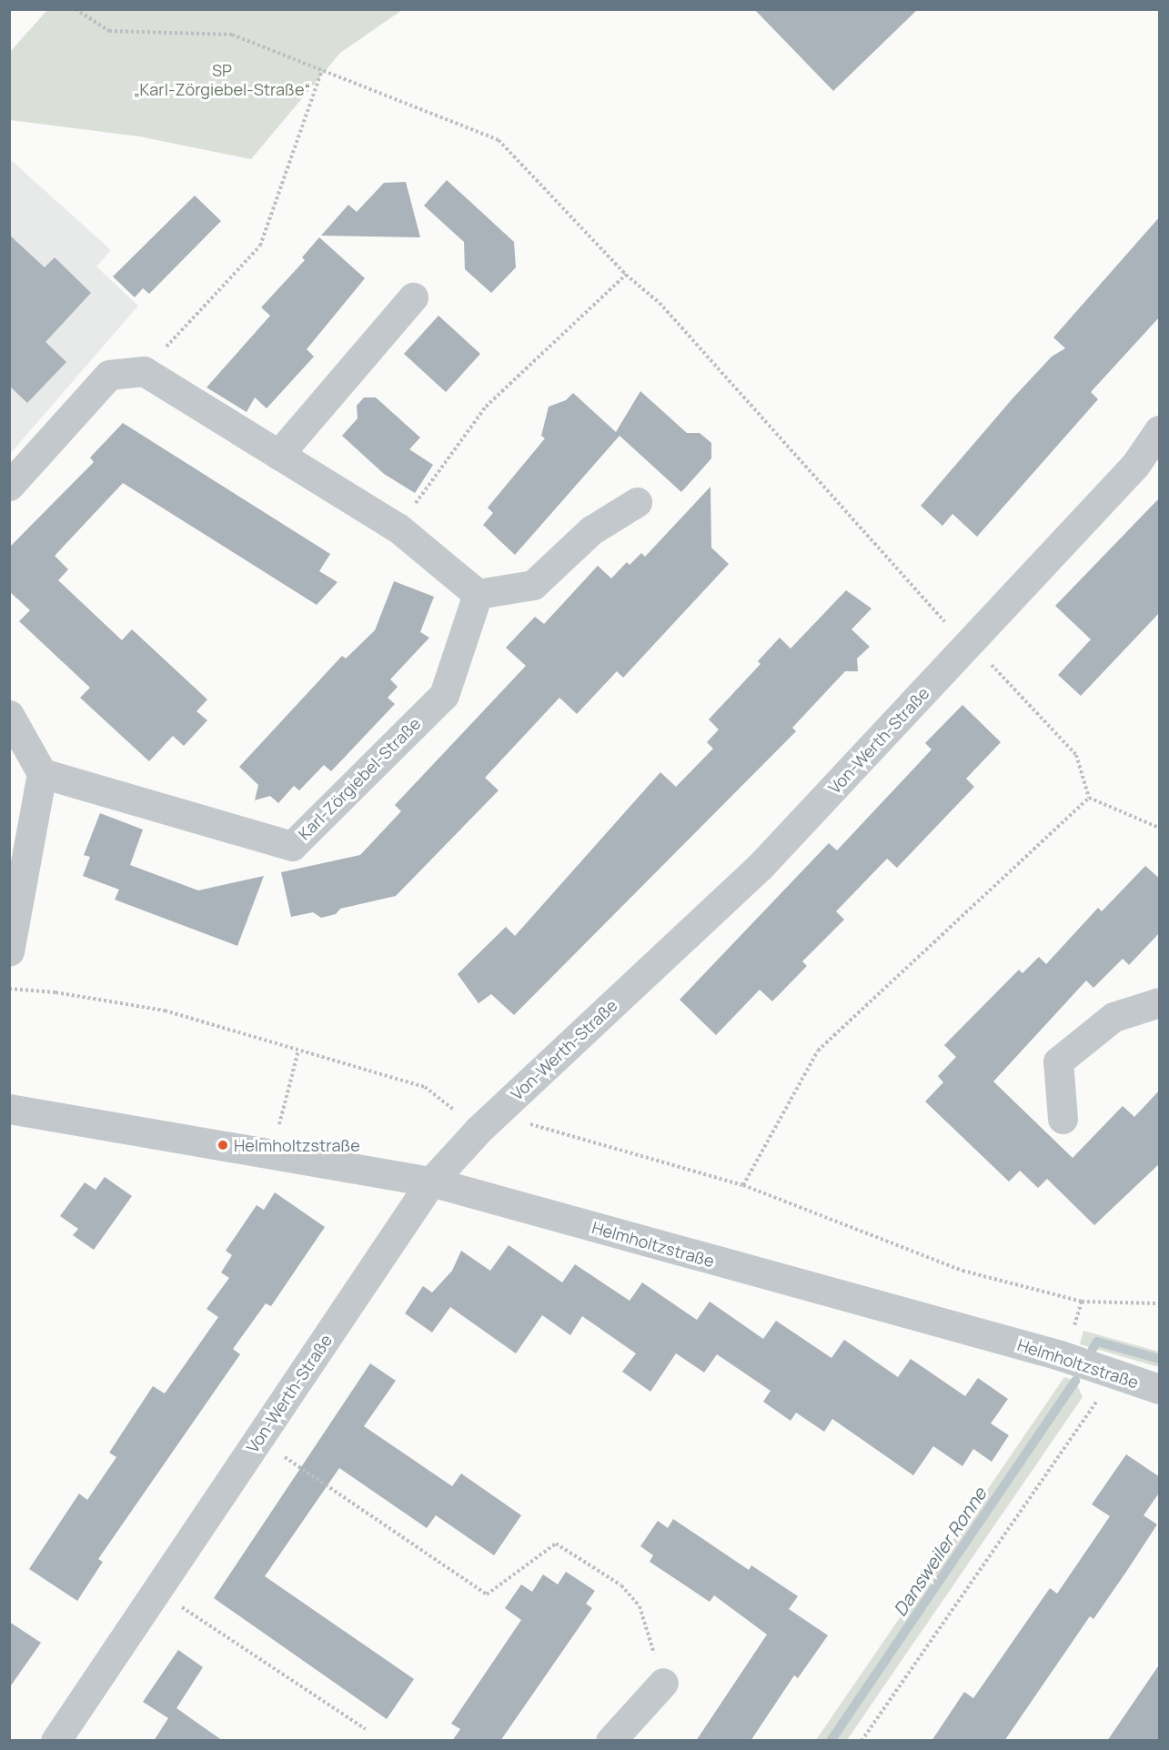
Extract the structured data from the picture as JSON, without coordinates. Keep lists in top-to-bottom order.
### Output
{
  "streets": {
    "street": ["Von-Werth-Straße", "Karl-Zörgiebel-Straße", "Helmholtzstraße"]
  },
  "crossings": [
    ["Von-Werth-Straße", "Helmholtzstraße"]
  ],
  "water": ["Dansweiler Ronne"],
  "parks": ["SP „Karl-Zörgiebel-Straße“"],
  "places": ["Helmholtzstraße"]
}
